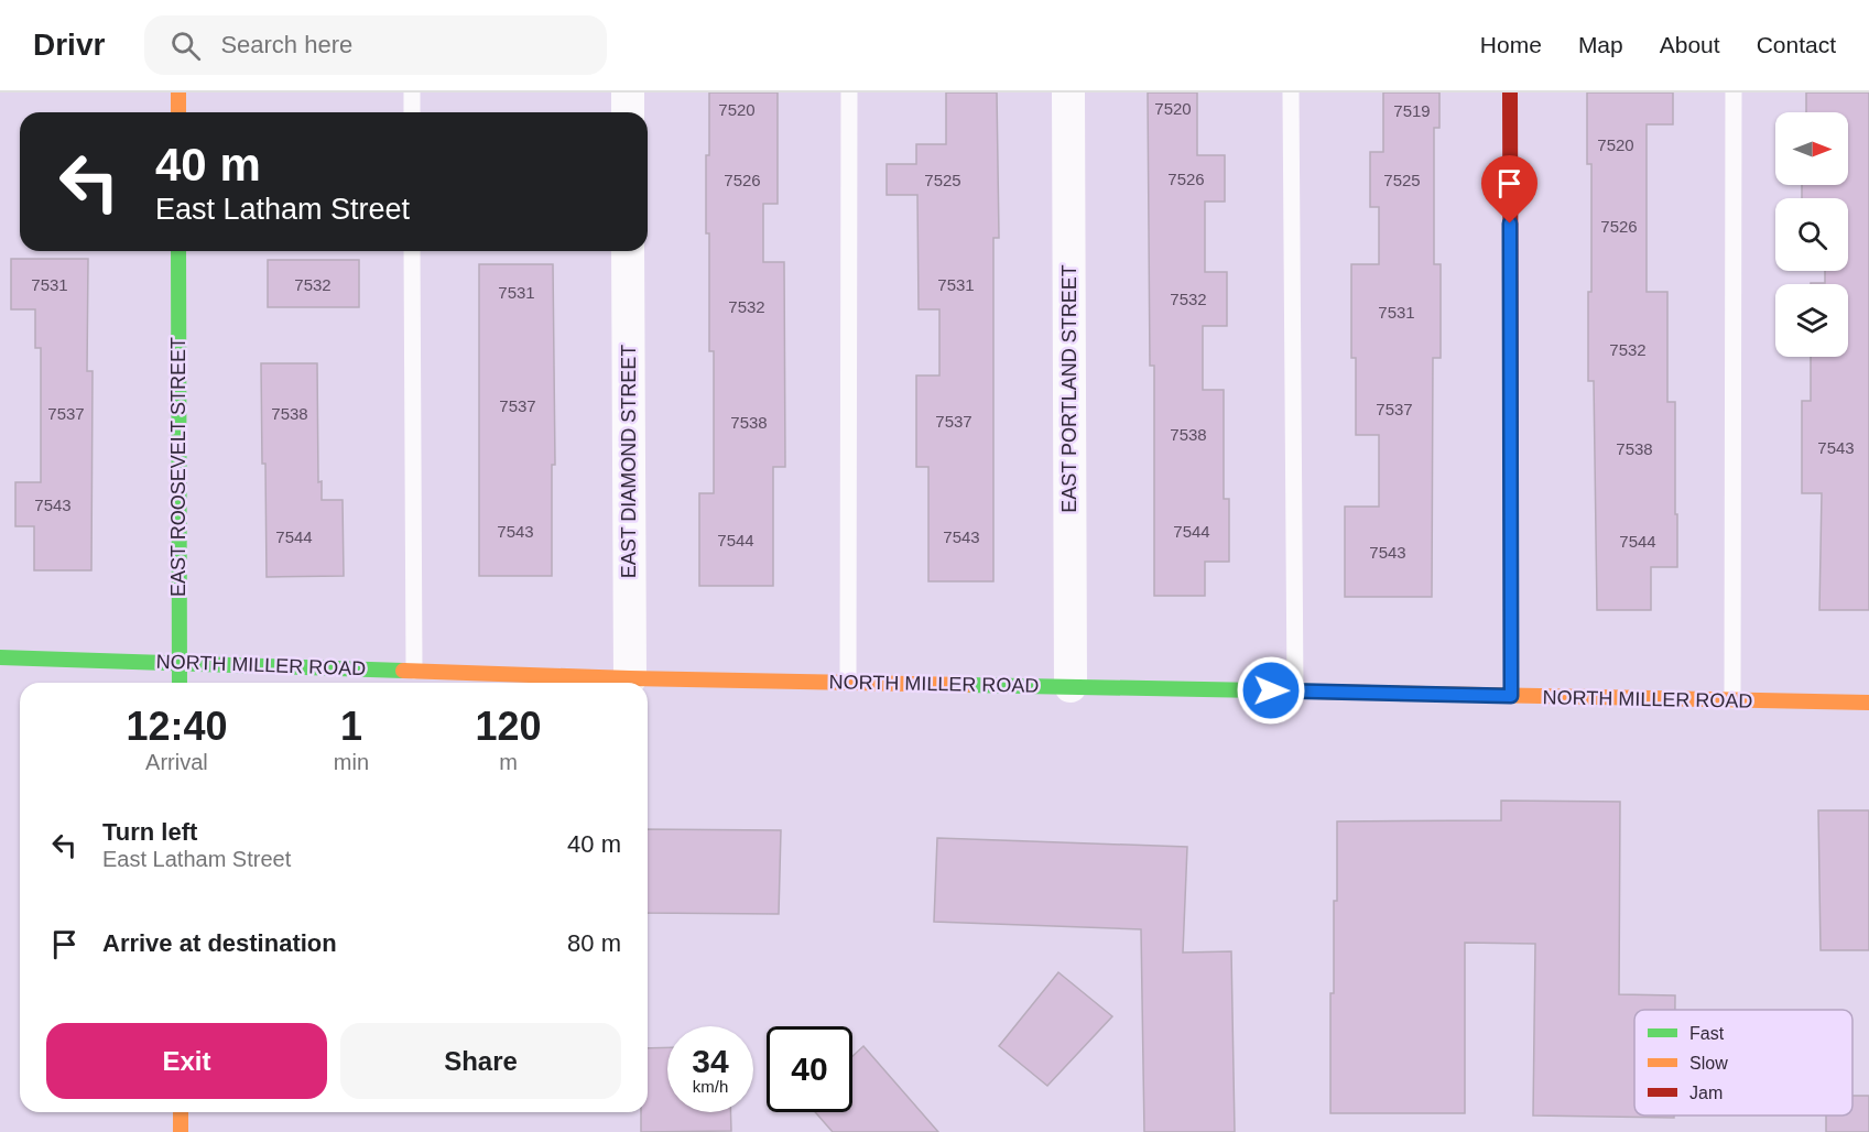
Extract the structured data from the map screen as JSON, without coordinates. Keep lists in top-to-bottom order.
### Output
{
  "streets": {
    "street": [
      "EAST PORTLAND STREET",
      "EAST DIAMOND STREET",
      "EAST ROOSEVELT STREET",
      "NORTH MILLER ROAD"
    ]
  },
  "crossings": [
    ["EAST PORTLAND STREET", "NORTH MILLER ROAD"],
    ["EAST DIAMOND STREET", "NORTH MILLER ROAD"],
    ["EAST ROOSEVELT STREET", "NORTH MILLER ROAD"]
  ],
  "house_numbers": [
    "7520",
    "7520",
    "7519",
    "7520",
    "7526",
    "7526",
    "7525",
    "7525",
    "7526",
    "7531",
    "7532",
    "7531",
    "7531",
    "7532",
    "7532",
    "7531",
    "7532",
    "7537",
    "7537",
    "7537",
    "7538",
    "7537",
    "7538",
    "7538",
    "7543",
    "7538",
    "7543",
    "7543",
    "7544",
    "7544",
    "7543",
    "7544",
    "7544",
    "7543"
  ],
  "legend": ["Fast", "Slow", "Jam"],
  "north": "right",
  "page": {
    "header": "Drivr",
    "search": "Search here",
    "nav": [
      "Home",
      "Map",
      "About",
      "Contact"
    ],
    "turn": ["40 m", "East Latham Street"],
    "eta": [
      "12:40",
      "Arrival",
      "1",
      "min",
      "120",
      "m"
    ],
    "list": [
      {
        "name": "Turn left",
        "note": "East Latham Street",
        "value": "40 m"
      },
      {
        "name": "Arrive at destination",
        "value": "80 m"
      }
    ],
    "buttons": ["Exit", "Share"],
    "speed": "34 km/h",
    "limit": "40"
  }
}
